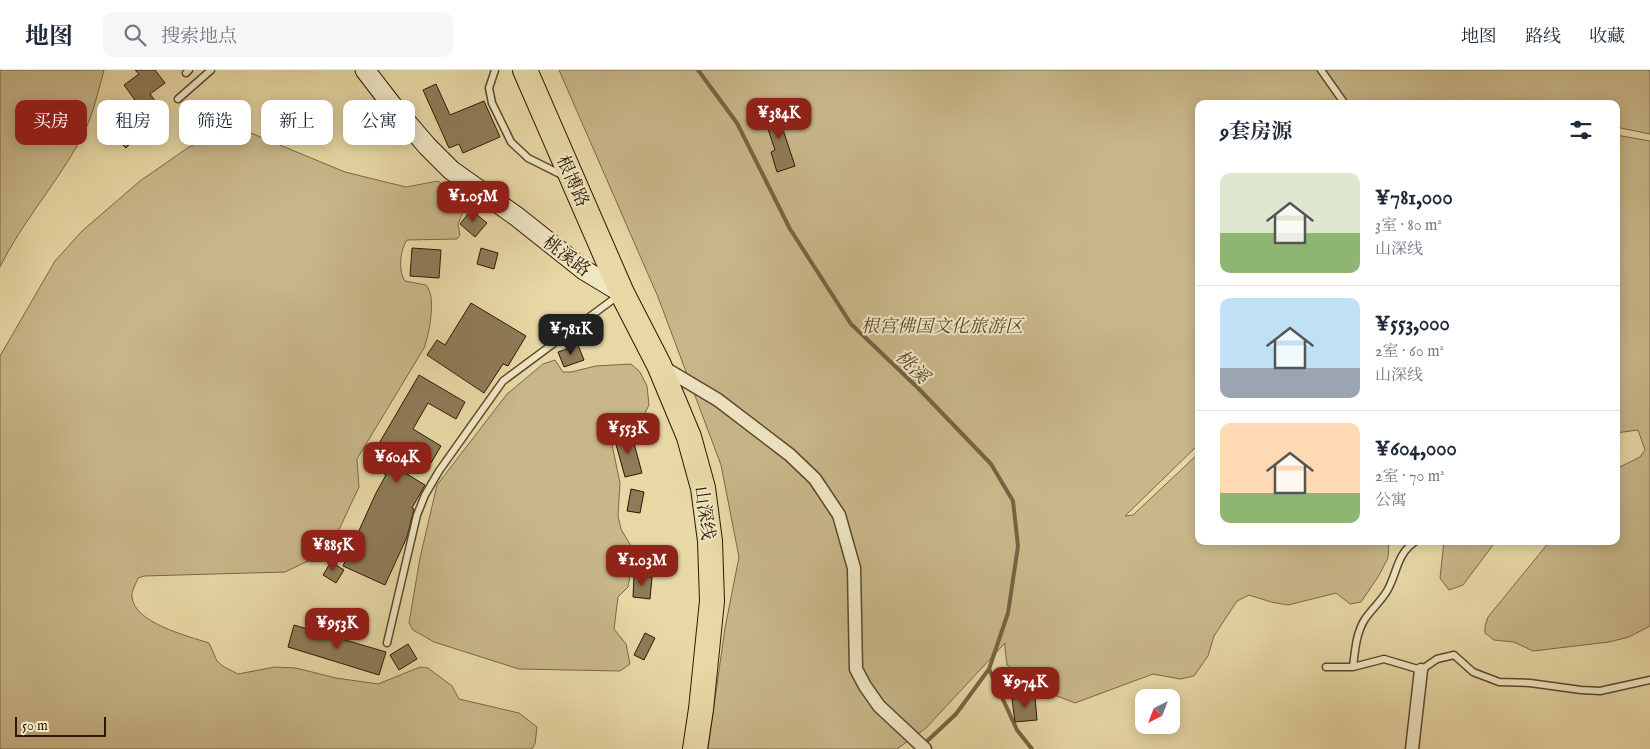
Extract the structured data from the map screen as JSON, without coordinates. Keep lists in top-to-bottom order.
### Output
{
  "streets": {
    "highway": ["根博路", "山深线"],
    "street": ["桃溪路"]
  },
  "crossings": [
    ["根博路", "桃溪路"],
    ["根博路", "山深线"],
    ["桃溪路", "山深线"]
  ],
  "water": ["桃溪"],
  "parks": ["根宫佛国文化旅游区"],
  "scale_bar": "50 m",
  "north": "bottom left",
  "page": {
    "header": "地图",
    "search": "搜索地点",
    "nav": ["地图", "路线", "收藏"],
    "price": [
      "¥384K",
      "¥1.05M",
      "¥781K",
      "¥553K",
      "¥604K",
      "¥885K",
      "¥1.03M",
      "¥953K",
      "¥974K"
    ],
    "chip": [
      "买房",
      "租房",
      "筛选",
      "新上",
      "公寓"
    ],
    "heading": "9套房源",
    "list": [
      {
        "name": "¥781,000",
        "note": "3室 · 80 m² · 山深线"
      },
      {
        "name": "¥553,000",
        "note": "2室 · 60 m² · 山深线"
      },
      {
        "name": "¥604,000",
        "note": "2室 · 70 m² · 公寓"
      }
    ],
    "scale": "50 m"
  }
}
